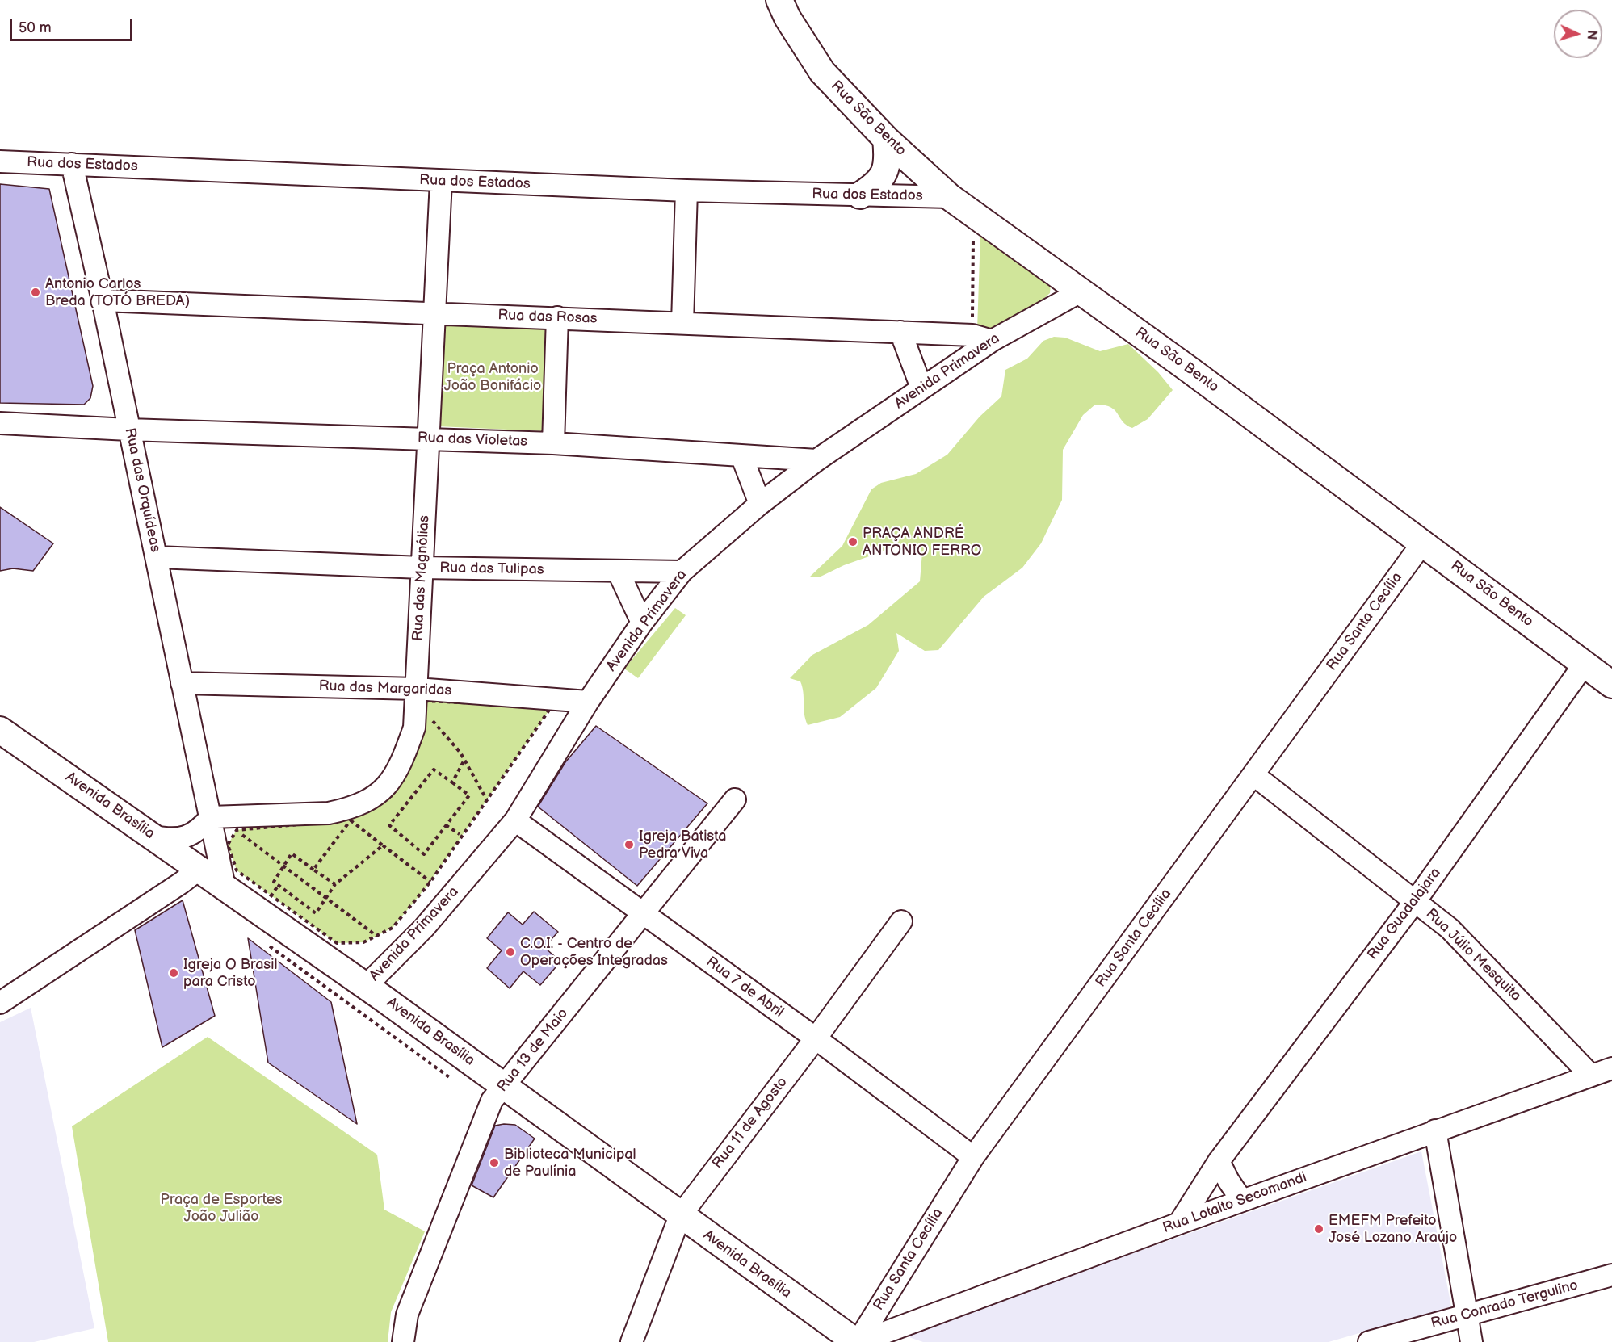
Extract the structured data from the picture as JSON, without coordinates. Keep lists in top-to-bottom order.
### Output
{
  "streets": {
    "main road": ["Rua São Bento", "Avenida Brasília"],
    "street": [
      "Rua dos Estados",
      "Rua das Rosas",
      "Avenida Primavera",
      "Rua das Violetas",
      "Rua das Orquídeas",
      "Rua das Tulipas",
      "Rua das Magnólias",
      "Rua Santa Cecília",
      "Rua das Margaridas",
      "Rua Guadalajara",
      "Rua Júlio Mesquita",
      "Rua 7 de Abril",
      "Rua 13 de Maio",
      "Rua 11 de Agosto",
      "Rua Lotalto Secomandi",
      "Rua Conrado Tergulino"
    ]
  },
  "crossings": [
    ["Rua São Bento", "Rua dos Estados"],
    ["Rua São Bento", "Avenida Primavera"],
    ["Rua São Bento", "Rua Santa Cecília"],
    ["Rua São Bento", "Rua Guadalajara"],
    ["Rua dos Estados", "Rua das Orquídeas"],
    ["Rua dos Estados", "Rua das Magnólias"],
    ["Rua das Rosas", "Avenida Primavera"],
    ["Rua das Rosas", "Rua das Orquídeas"],
    ["Rua das Rosas", "Rua das Magnólias"],
    ["Avenida Primavera", "Rua das Violetas"],
    ["Avenida Primavera", "Rua das Tulipas"],
    ["Avenida Primavera", "Rua das Margaridas"],
    ["Avenida Primavera", "Avenida Brasília"],
    ["Avenida Primavera", "Rua 7 de Abril"],
    ["Rua das Violetas", "Rua das Orquídeas"],
    ["Rua das Violetas", "Rua das Magnólias"],
    ["Rua das Orquídeas", "Rua das Tulipas"],
    ["Rua das Orquídeas", "Rua das Magnólias"],
    ["Rua das Orquídeas", "Rua das Margaridas"],
    ["Rua das Orquídeas", "Avenida Brasília"],
    ["Rua das Tulipas", "Rua das Magnólias"],
    ["Rua das Magnólias", "Rua das Margaridas"],
    ["Rua Santa Cecília", "Avenida Brasília"],
    ["Rua Santa Cecília", "Rua Júlio Mesquita"],
    ["Rua Santa Cecília", "Rua 7 de Abril"],
    ["Rua Santa Cecília", "Rua Lotalto Secomandi"],
    ["Avenida Brasília", "Rua 13 de Maio"],
    ["Avenida Brasília", "Rua 11 de Agosto"],
    ["Avenida Brasília", "Rua Lotalto Secomandi"],
    ["Rua Guadalajara", "Rua Júlio Mesquita"],
    ["Rua Guadalajara", "Rua Lotalto Secomandi"],
    ["Rua Júlio Mesquita", "Rua Lotalto Secomandi"],
    ["Rua 7 de Abril", "Rua 13 de Maio"],
    ["Rua 7 de Abril", "Rua 11 de Agosto"]
  ],
  "parks": ["Praça Antonio João Bonifácio", "Praça de Esportes João Julião"],
  "places": [
    "Antonio Carlos Breda (TOTÓ BREDA)",
    "PRAÇA ANDRÉ ANTONIO FERRO",
    "Igreja Batista Pedra Viva",
    "C.O.I. - Centro de Operações Integradas",
    "Igreja O Brasil para Cristo",
    "Biblioteca Municipal de Paulínia",
    "EMEFM Prefeito José Lozano Araújo"
  ],
  "scale_bar": "50 m",
  "north": "right"
}
